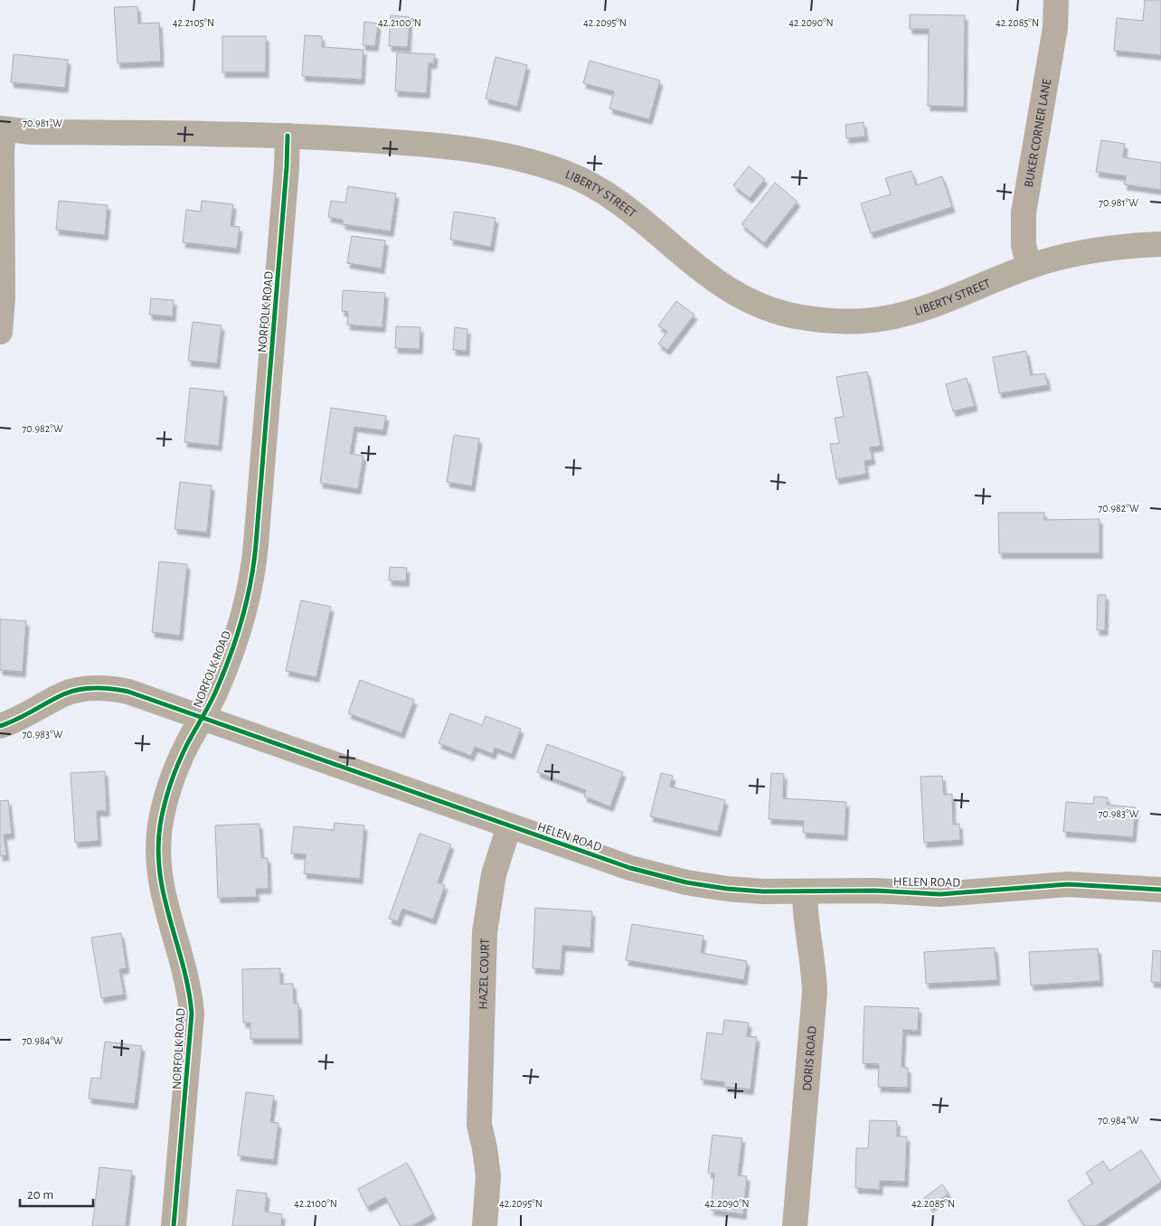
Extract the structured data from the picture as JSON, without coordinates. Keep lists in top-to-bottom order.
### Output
{
  "streets": {
    "main road": ["LIBERTY STREET"],
    "street": [
      "BUKER CORNER LANE",
      "NORFOLK ROAD",
      "HELEN ROAD",
      "HAZEL COURT",
      "DORIS ROAD"
    ]
  },
  "crossings": [
    ["BUKER CORNER LANE", "LIBERTY STREET"],
    ["LIBERTY STREET", "NORFOLK ROAD"],
    ["NORFOLK ROAD", "HELEN ROAD"],
    ["HELEN ROAD", "HAZEL COURT"],
    ["HELEN ROAD", "DORIS ROAD"]
  ],
  "scale_bar": "20 m",
  "coordinates": [
    "42.2105°N",
    "42.2100°N",
    "42.2095°N",
    "42.2090°N",
    "42.2085°N",
    "70.981°W",
    "70.982°W",
    "70.983°W",
    "70.984°W"
  ]
}
